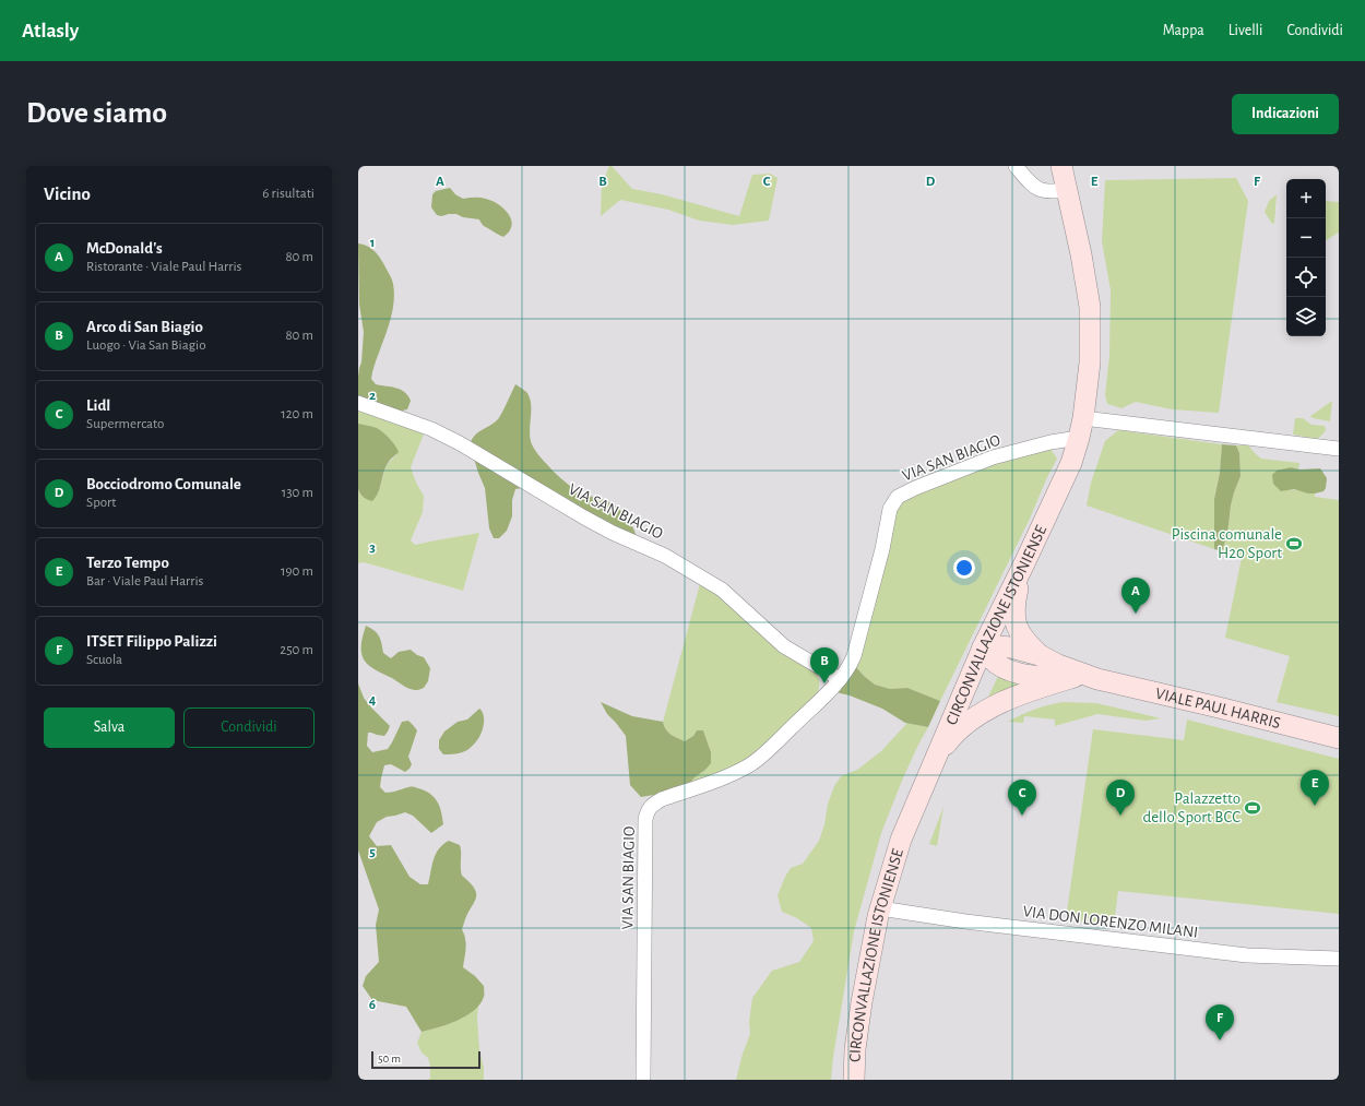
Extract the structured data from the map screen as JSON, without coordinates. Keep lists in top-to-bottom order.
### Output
{
  "streets": {
    "main road": ["CIRCONVALLAZIONE ISTONIENSE", "VIALE PAUL HARRIS"],
    "street": ["VIA SAN BIAGIO", "VIA DON LORENZO MILANI"]
  },
  "crossings": [
    ["VIA SAN BIAGIO", "CIRCONVALLAZIONE ISTONIENSE"],
    ["CIRCONVALLAZIONE ISTONIENSE", "VIALE PAUL HARRIS"],
    ["CIRCONVALLAZIONE ISTONIENSE", "VIA DON LORENZO MILANI"]
  ],
  "places": {
    "sports": ["Piscina comunale H20 Sport", "Palazzetto dello Sport BCC"]
  },
  "scale_bar": "50 m",
  "page": {
    "header": "Atlasly",
    "nav": ["Mappa", "Livelli", "Condividi"],
    "buttons": [
      "Indicazioni",
      ["Salva", "Condividi"]
    ],
    "title": "Dove siamo",
    "heading": ["Vicino", "6 risultati"],
    "map_buttons": ["+", "−"],
    "list": [
      {
        "mark": "A",
        "name": "McDonald's",
        "note": "Ristorante · Viale Paul Harris",
        "value": "80 m"
      },
      {
        "mark": "B",
        "name": "Arco di San Biagio",
        "note": "Luogo · Via San Biagio",
        "value": "80 m"
      },
      {
        "mark": "C",
        "name": "Lidl",
        "note": "Supermercato",
        "value": "120 m"
      },
      {
        "mark": "D",
        "name": "Bocciodromo Comunale",
        "note": "Sport",
        "value": "130 m"
      },
      {
        "mark": "E",
        "name": "Terzo Tempo",
        "note": "Bar · Viale Paul Harris",
        "value": "190 m"
      },
      {
        "mark": "F",
        "name": "ITSET Filippo Palizzi",
        "note": "Scuola",
        "value": "250 m"
      }
    ],
    "pins": [
      "A",
      "B",
      "E",
      "C",
      "D",
      "F"
    ],
    "scale": "50 m"
  },
  "grid": {
    "columns": [
      "A",
      "B",
      "C",
      "D",
      "E",
      "F"
    ],
    "rows": [
      "1",
      "2",
      "3",
      "4",
      "5",
      "6"
    ]
  }
}
